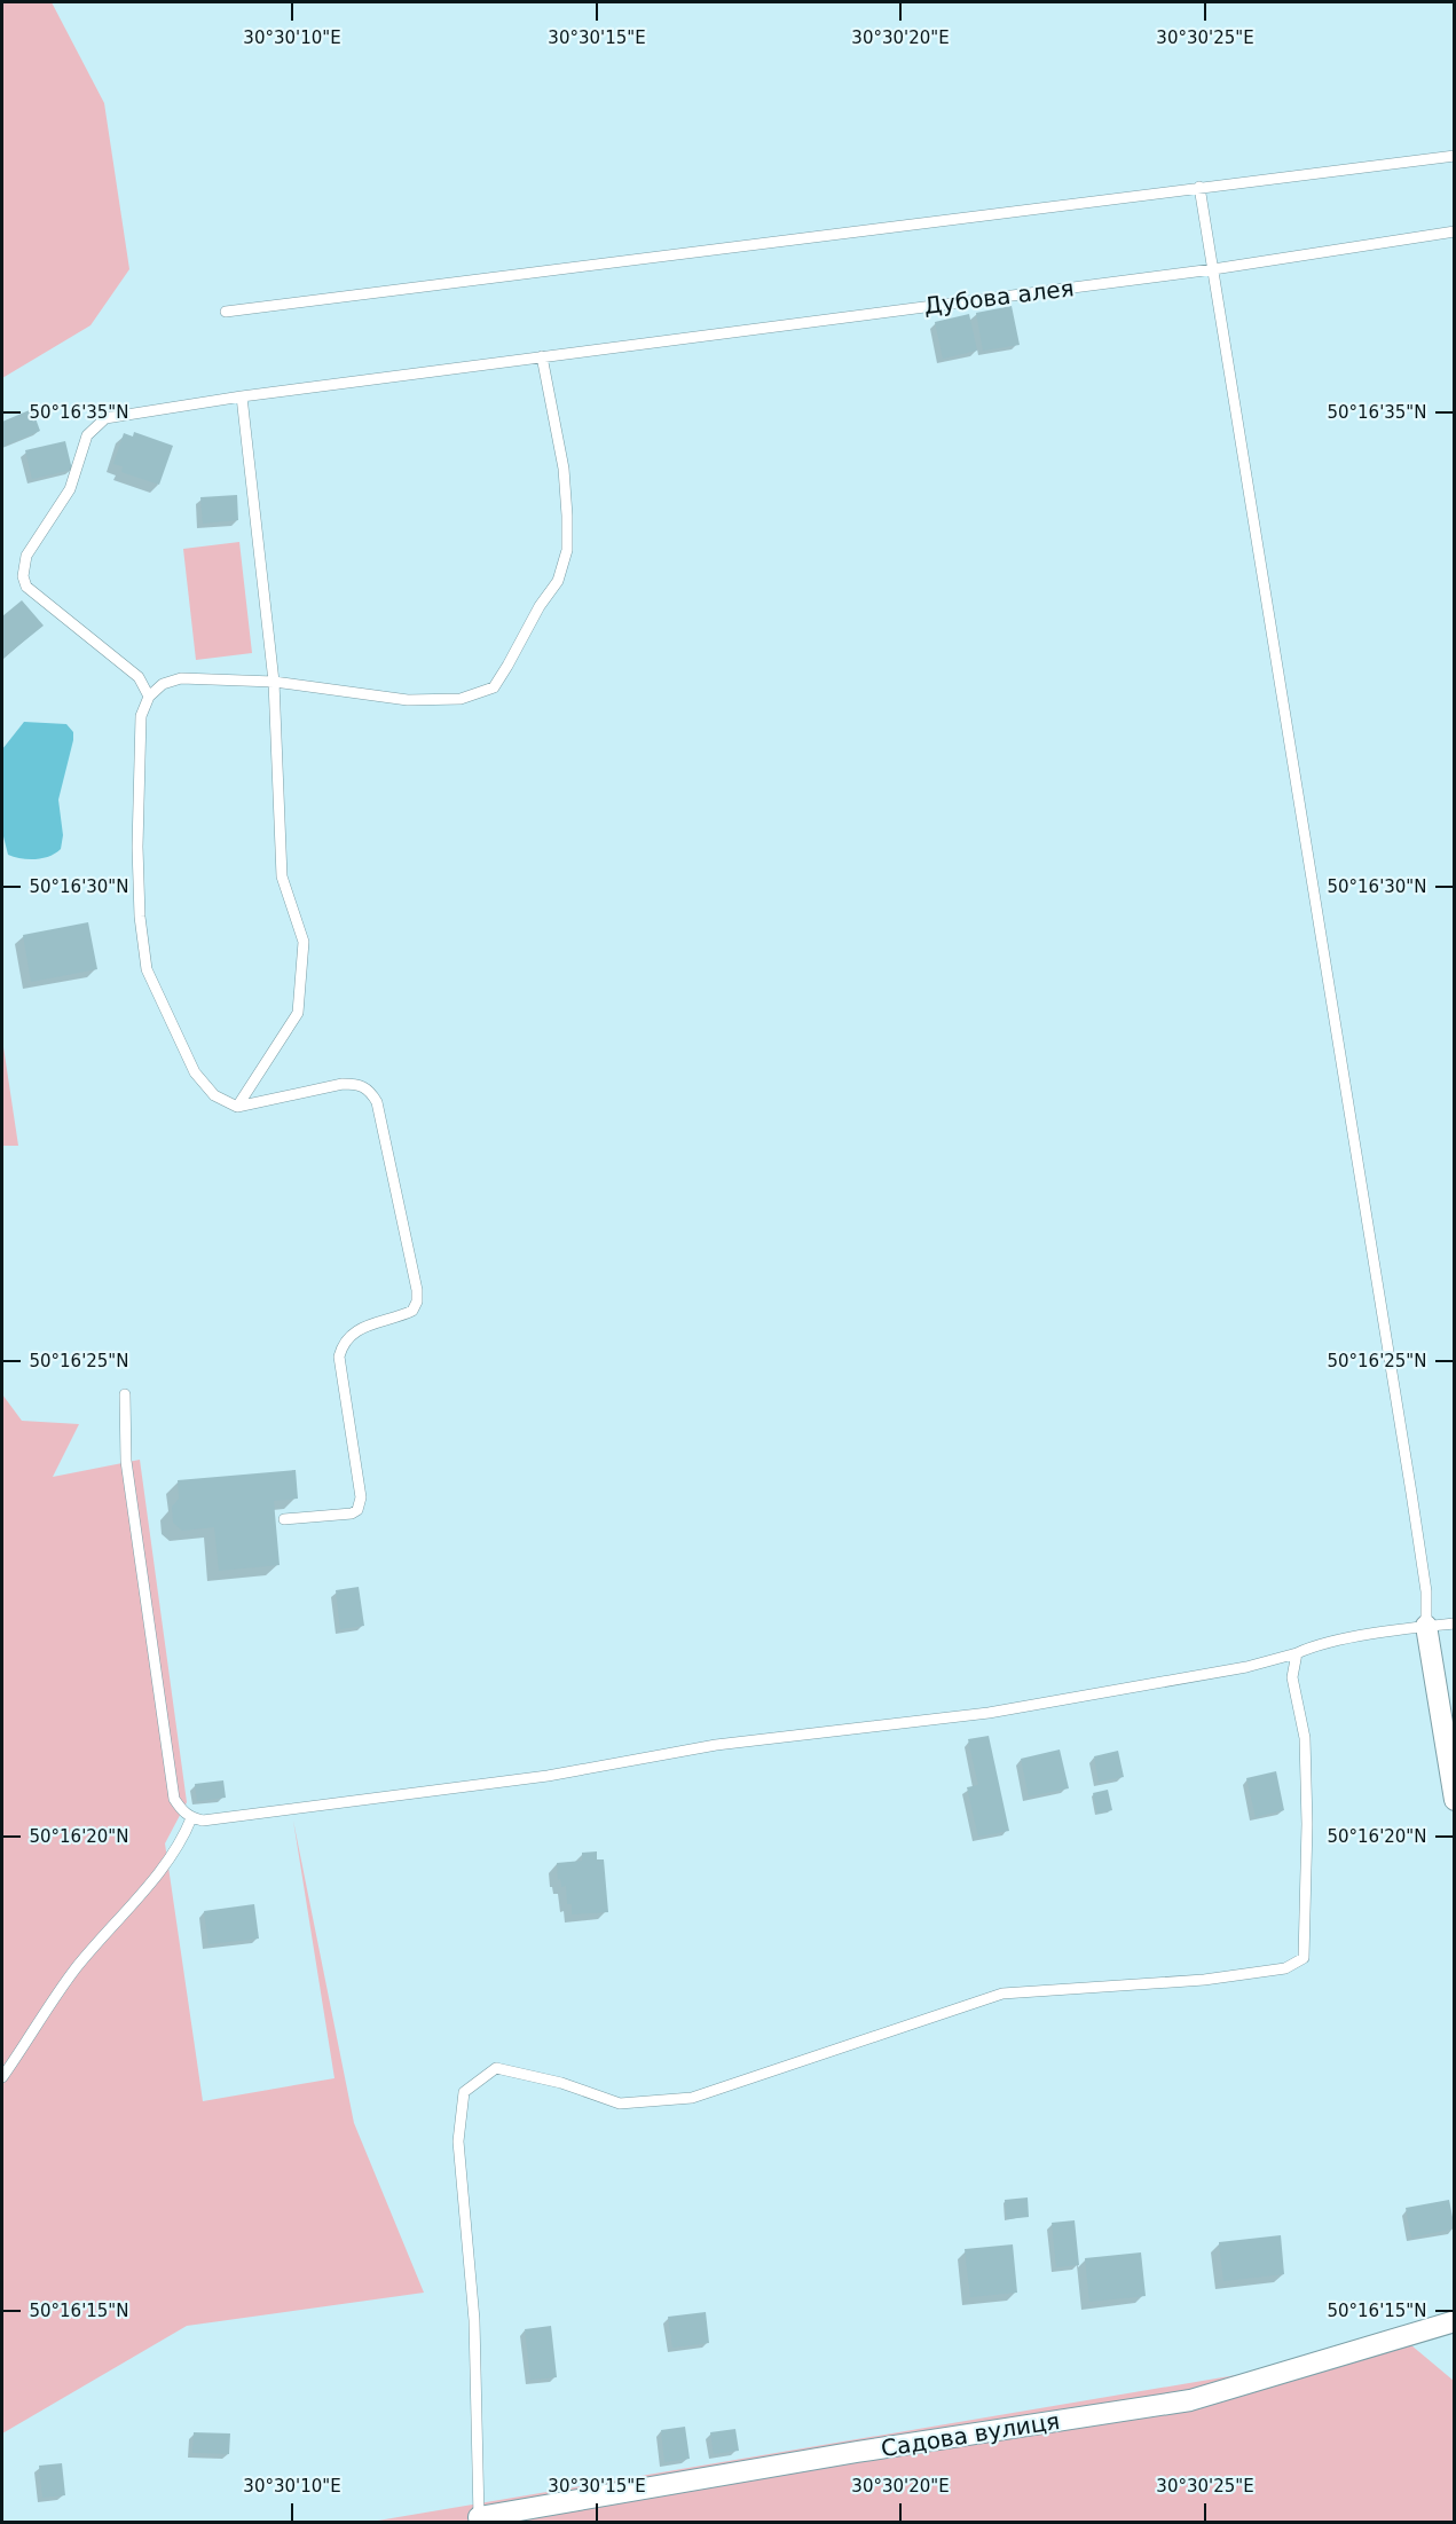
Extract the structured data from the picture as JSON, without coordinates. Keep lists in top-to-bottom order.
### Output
{
  "streets": {
    "street": ["Садова вулиця"],
    "lane": ["Дубова алея"]
  },
  "coordinates": [
    "30°30'10\"E",
    "30°30'15\"E",
    "30°30'20\"E",
    "30°30'25\"E",
    "50°16'35\"N",
    "50°16'30\"N",
    "50°16'25\"N",
    "50°16'20\"N",
    "50°16'15\"N"
  ]
}
